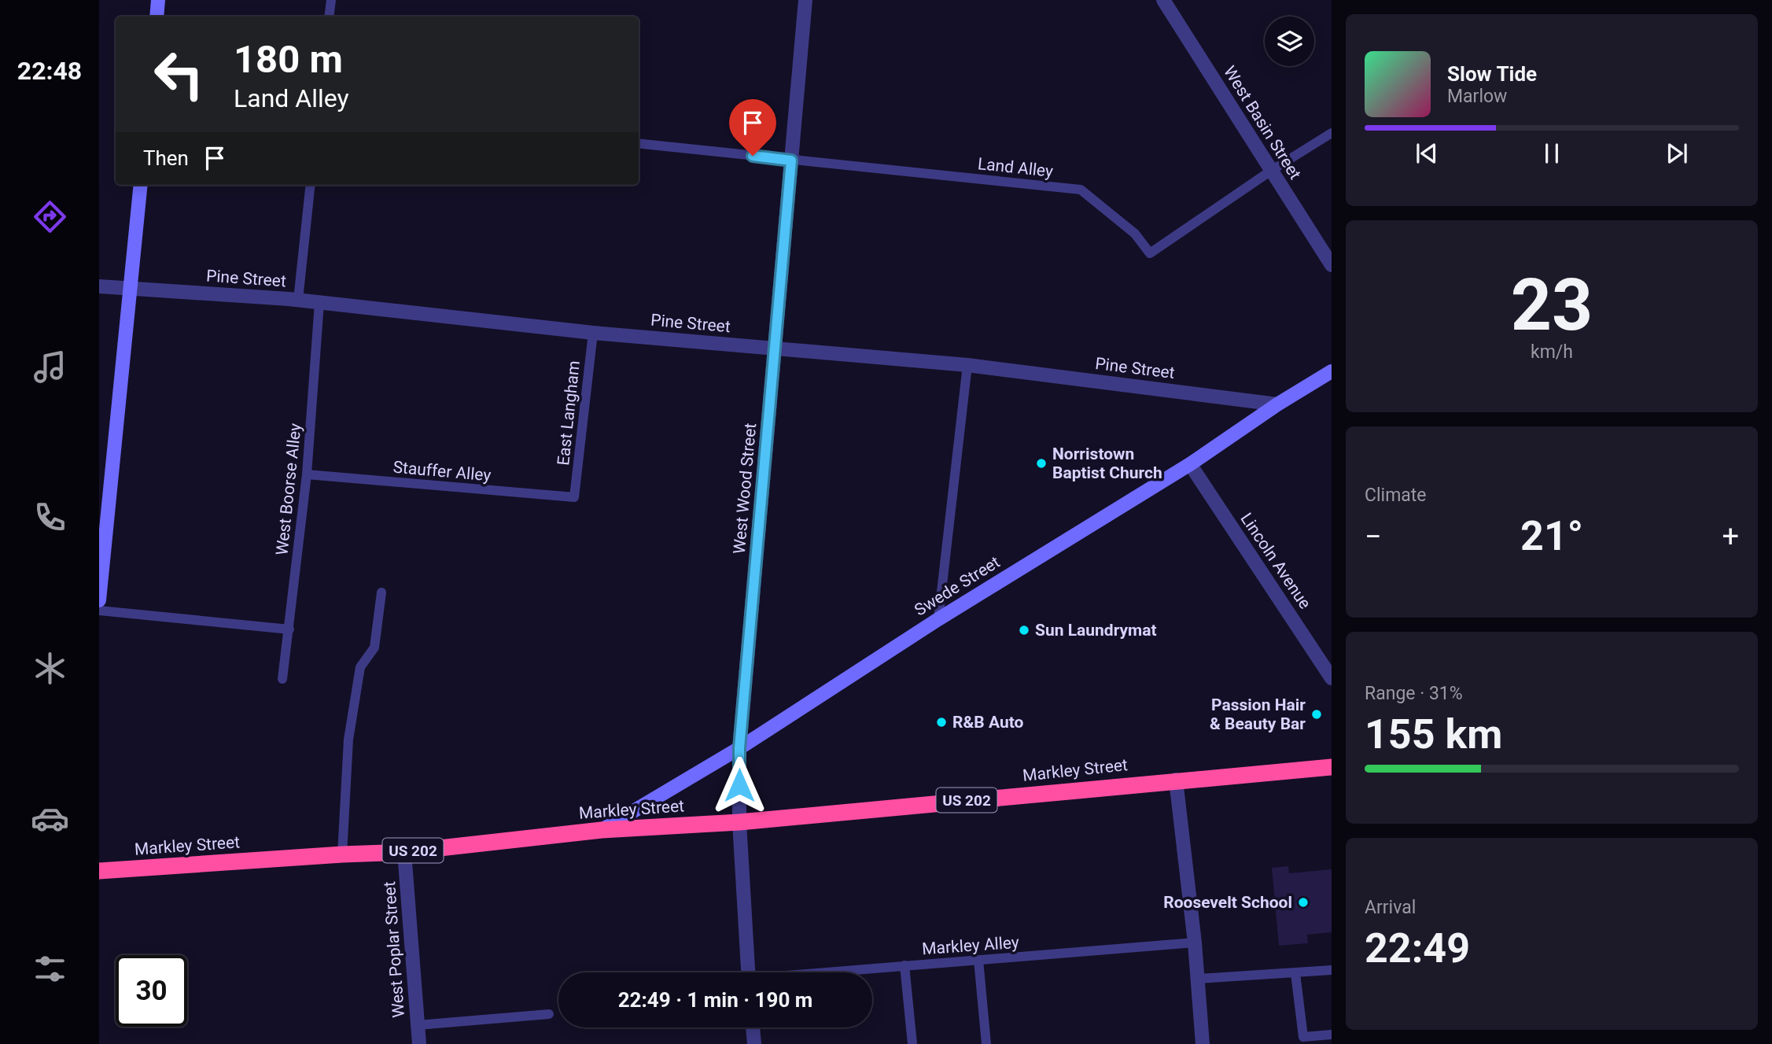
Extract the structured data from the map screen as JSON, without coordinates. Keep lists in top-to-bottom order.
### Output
{
  "streets": {
    "highway": ["Markley Street", "US 202"],
    "street": [
      "West Basin Street",
      "Pine Street",
      "West Wood Street",
      "Lincoln Avenue",
      "Swede Street",
      "West Poplar Street"
    ],
    "lane": [
      "Land Alley",
      "East Langham",
      "Stauffer Alley",
      "West Boorse Alley",
      "Markley Alley"
    ]
  },
  "crossings": [
    ["West Basin Street", "Land Alley"],
    ["Land Alley", "West Wood Street"],
    ["Pine Street", "East Langham"],
    ["Pine Street", "West Wood Street"],
    ["Pine Street", "West Boorse Alley"],
    ["Pine Street", "Swede Street"],
    ["East Langham", "Stauffer Alley"],
    ["Stauffer Alley", "West Boorse Alley"],
    ["West Wood Street", "Swede Street"],
    ["West Wood Street", "Markley Street"],
    ["Lincoln Avenue", "Swede Street"],
    ["Swede Street", "Markley Street"],
    ["Markley Street", "West Poplar Street"]
  ],
  "places": [
    "Norristown Baptist Church",
    "Sun Laundrymat",
    "Passion Hair & Beauty Bar",
    "R&B Auto",
    "Roosevelt School"
  ],
  "page": {
    "tabs": "22:48",
    "turn": ["180 m", "Land Alley"],
    "song": ["Slow Tide", "Marlow"],
    "then": "Then",
    "tile": [
      ["23", "km/h"],
      "Climate",
      ["Range · 31%", "155 km"],
      ["Arrival", "22:49"]
    ],
    "heat": ["−", "21°", "+"],
    "limit": "30",
    "trip": "22:49 · 1 min · 190 m"
  }
}
